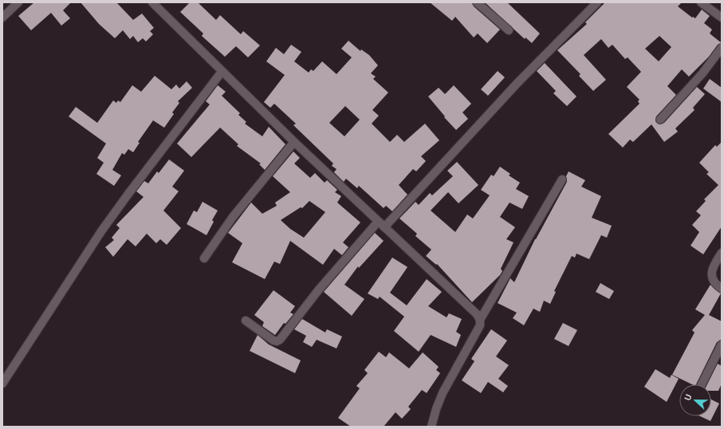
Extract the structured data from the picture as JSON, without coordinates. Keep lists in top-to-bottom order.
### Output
{
  "north": "left"
}
